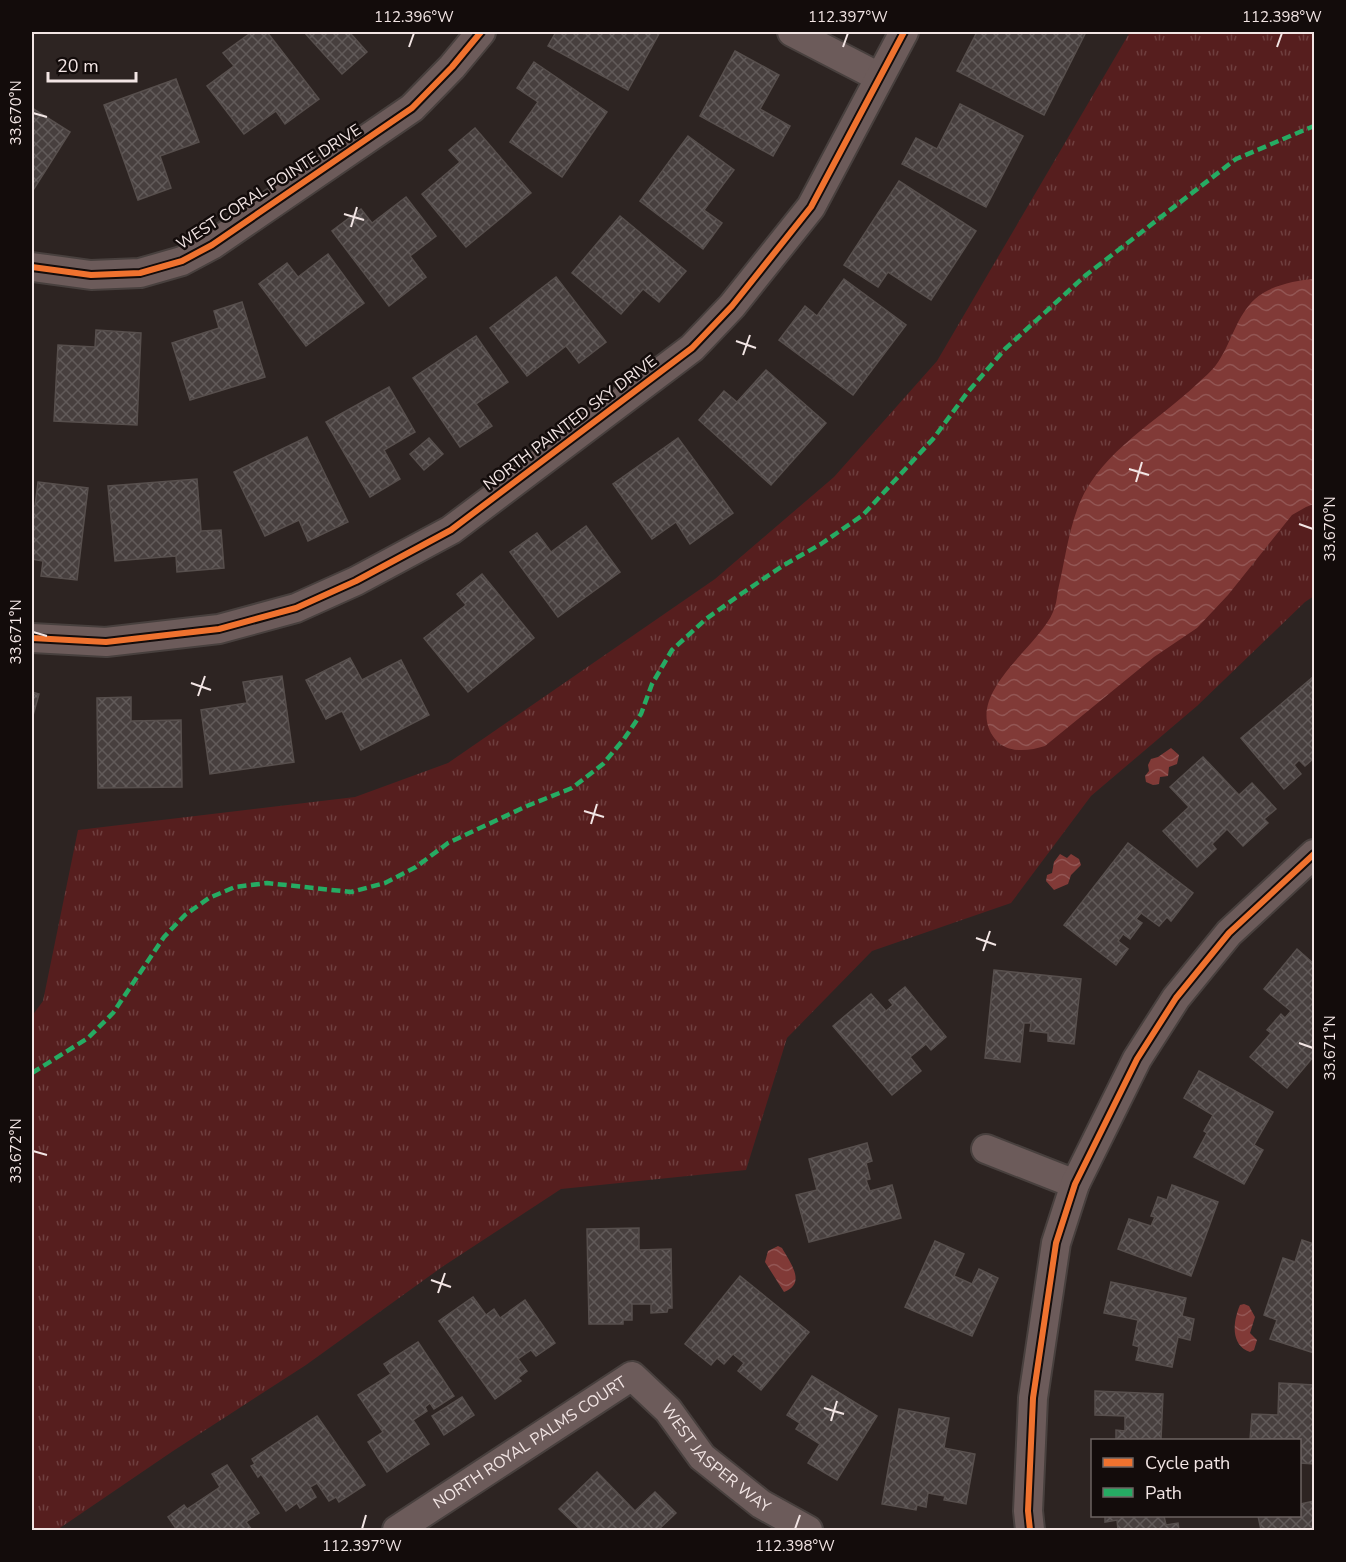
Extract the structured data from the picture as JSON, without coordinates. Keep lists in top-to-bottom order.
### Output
{
  "streets": {
    "street": [
      "WEST CORAL POINTE DRIVE",
      "NORTH PAINTED SKY DRIVE",
      "NORTH ROYAL PALMS COURT",
      "WEST JASPER WAY"
    ]
  },
  "crossings": [
    ["NORTH ROYAL PALMS COURT", "WEST JASPER WAY"]
  ],
  "legend": ["Cycle path", "Path"],
  "scale_bar": "20 m",
  "coordinates": [
    "112.396°W",
    "112.397°W",
    "112.398°W",
    "33.670°N",
    "33.671°N",
    "33.672°N"
  ]
}
